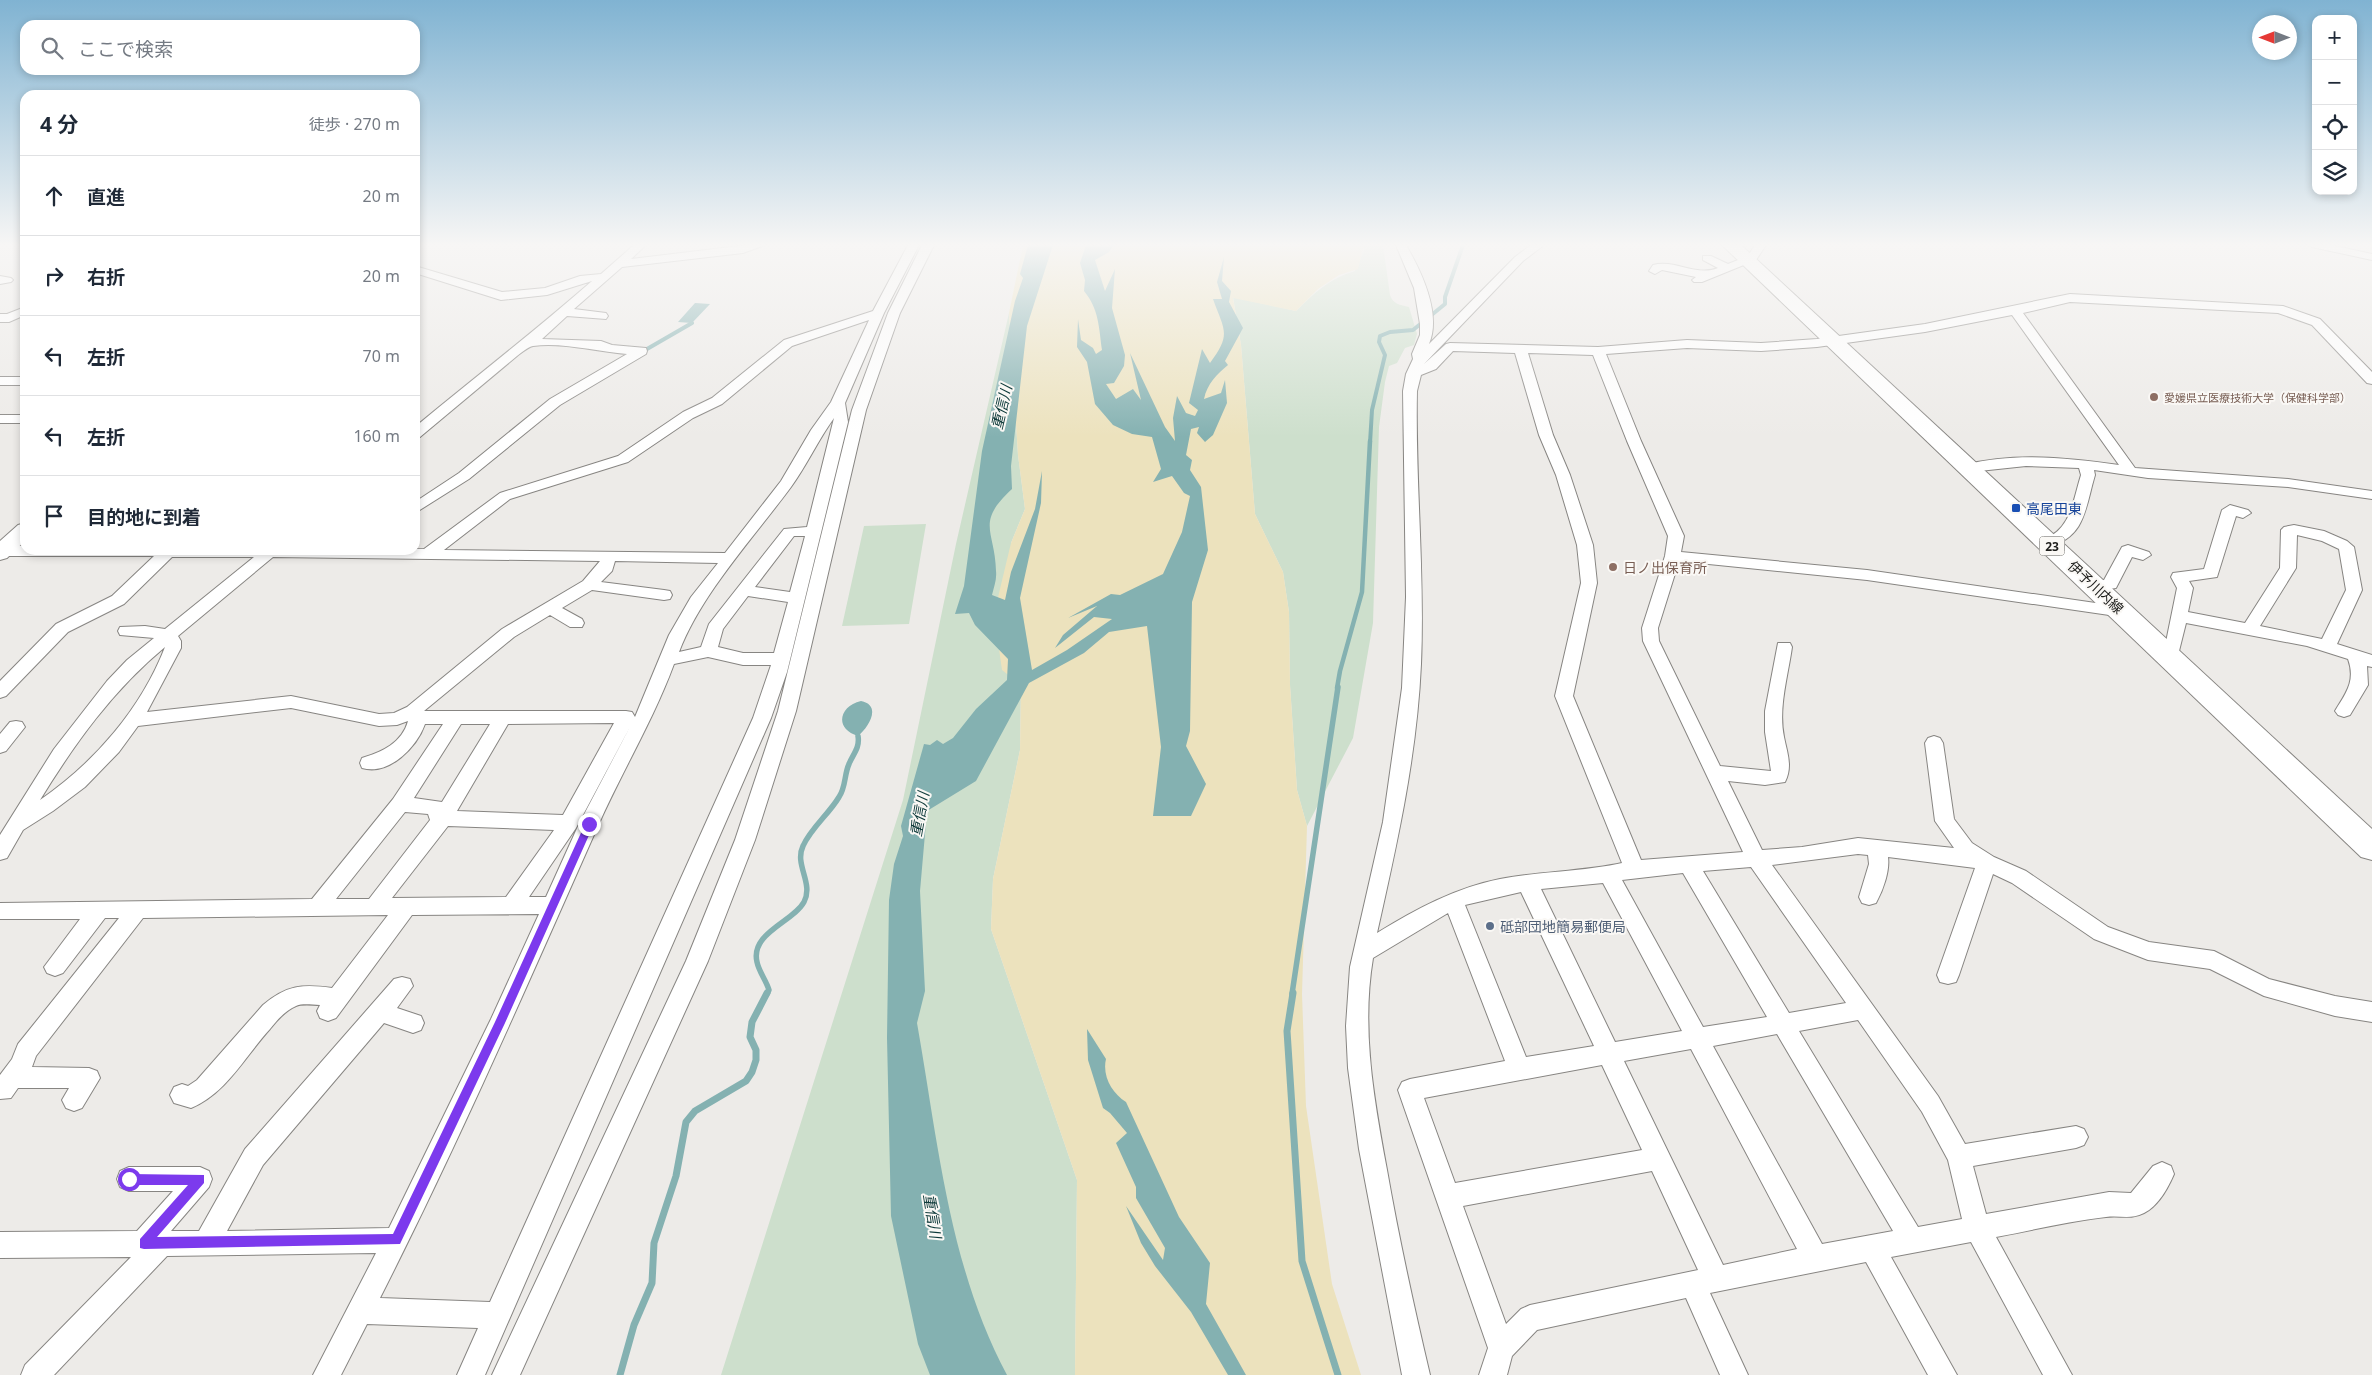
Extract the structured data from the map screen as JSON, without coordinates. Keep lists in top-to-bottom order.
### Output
{
  "streets": {
    "main road": ["23", "伊予川内線"]
  },
  "water": ["重信川"],
  "places": {
    "other": ["愛媛県立医療技術大学（保健科学部）", "日ノ出保育所", "砥部団地簡易郵便局"],
    "transit": ["高尾田東"]
  },
  "north": "left",
  "page": {
    "map_buttons": ["+", "−"],
    "search": "ここで検索",
    "heading": ["4 分", "徒歩 · 270 m"],
    "list": [
      ["直進", "20 m"],
      ["右折", "20 m"],
      ["左折", "70 m"],
      ["左折", "160 m"],
      "目的地に到着"
    ]
  }
}
